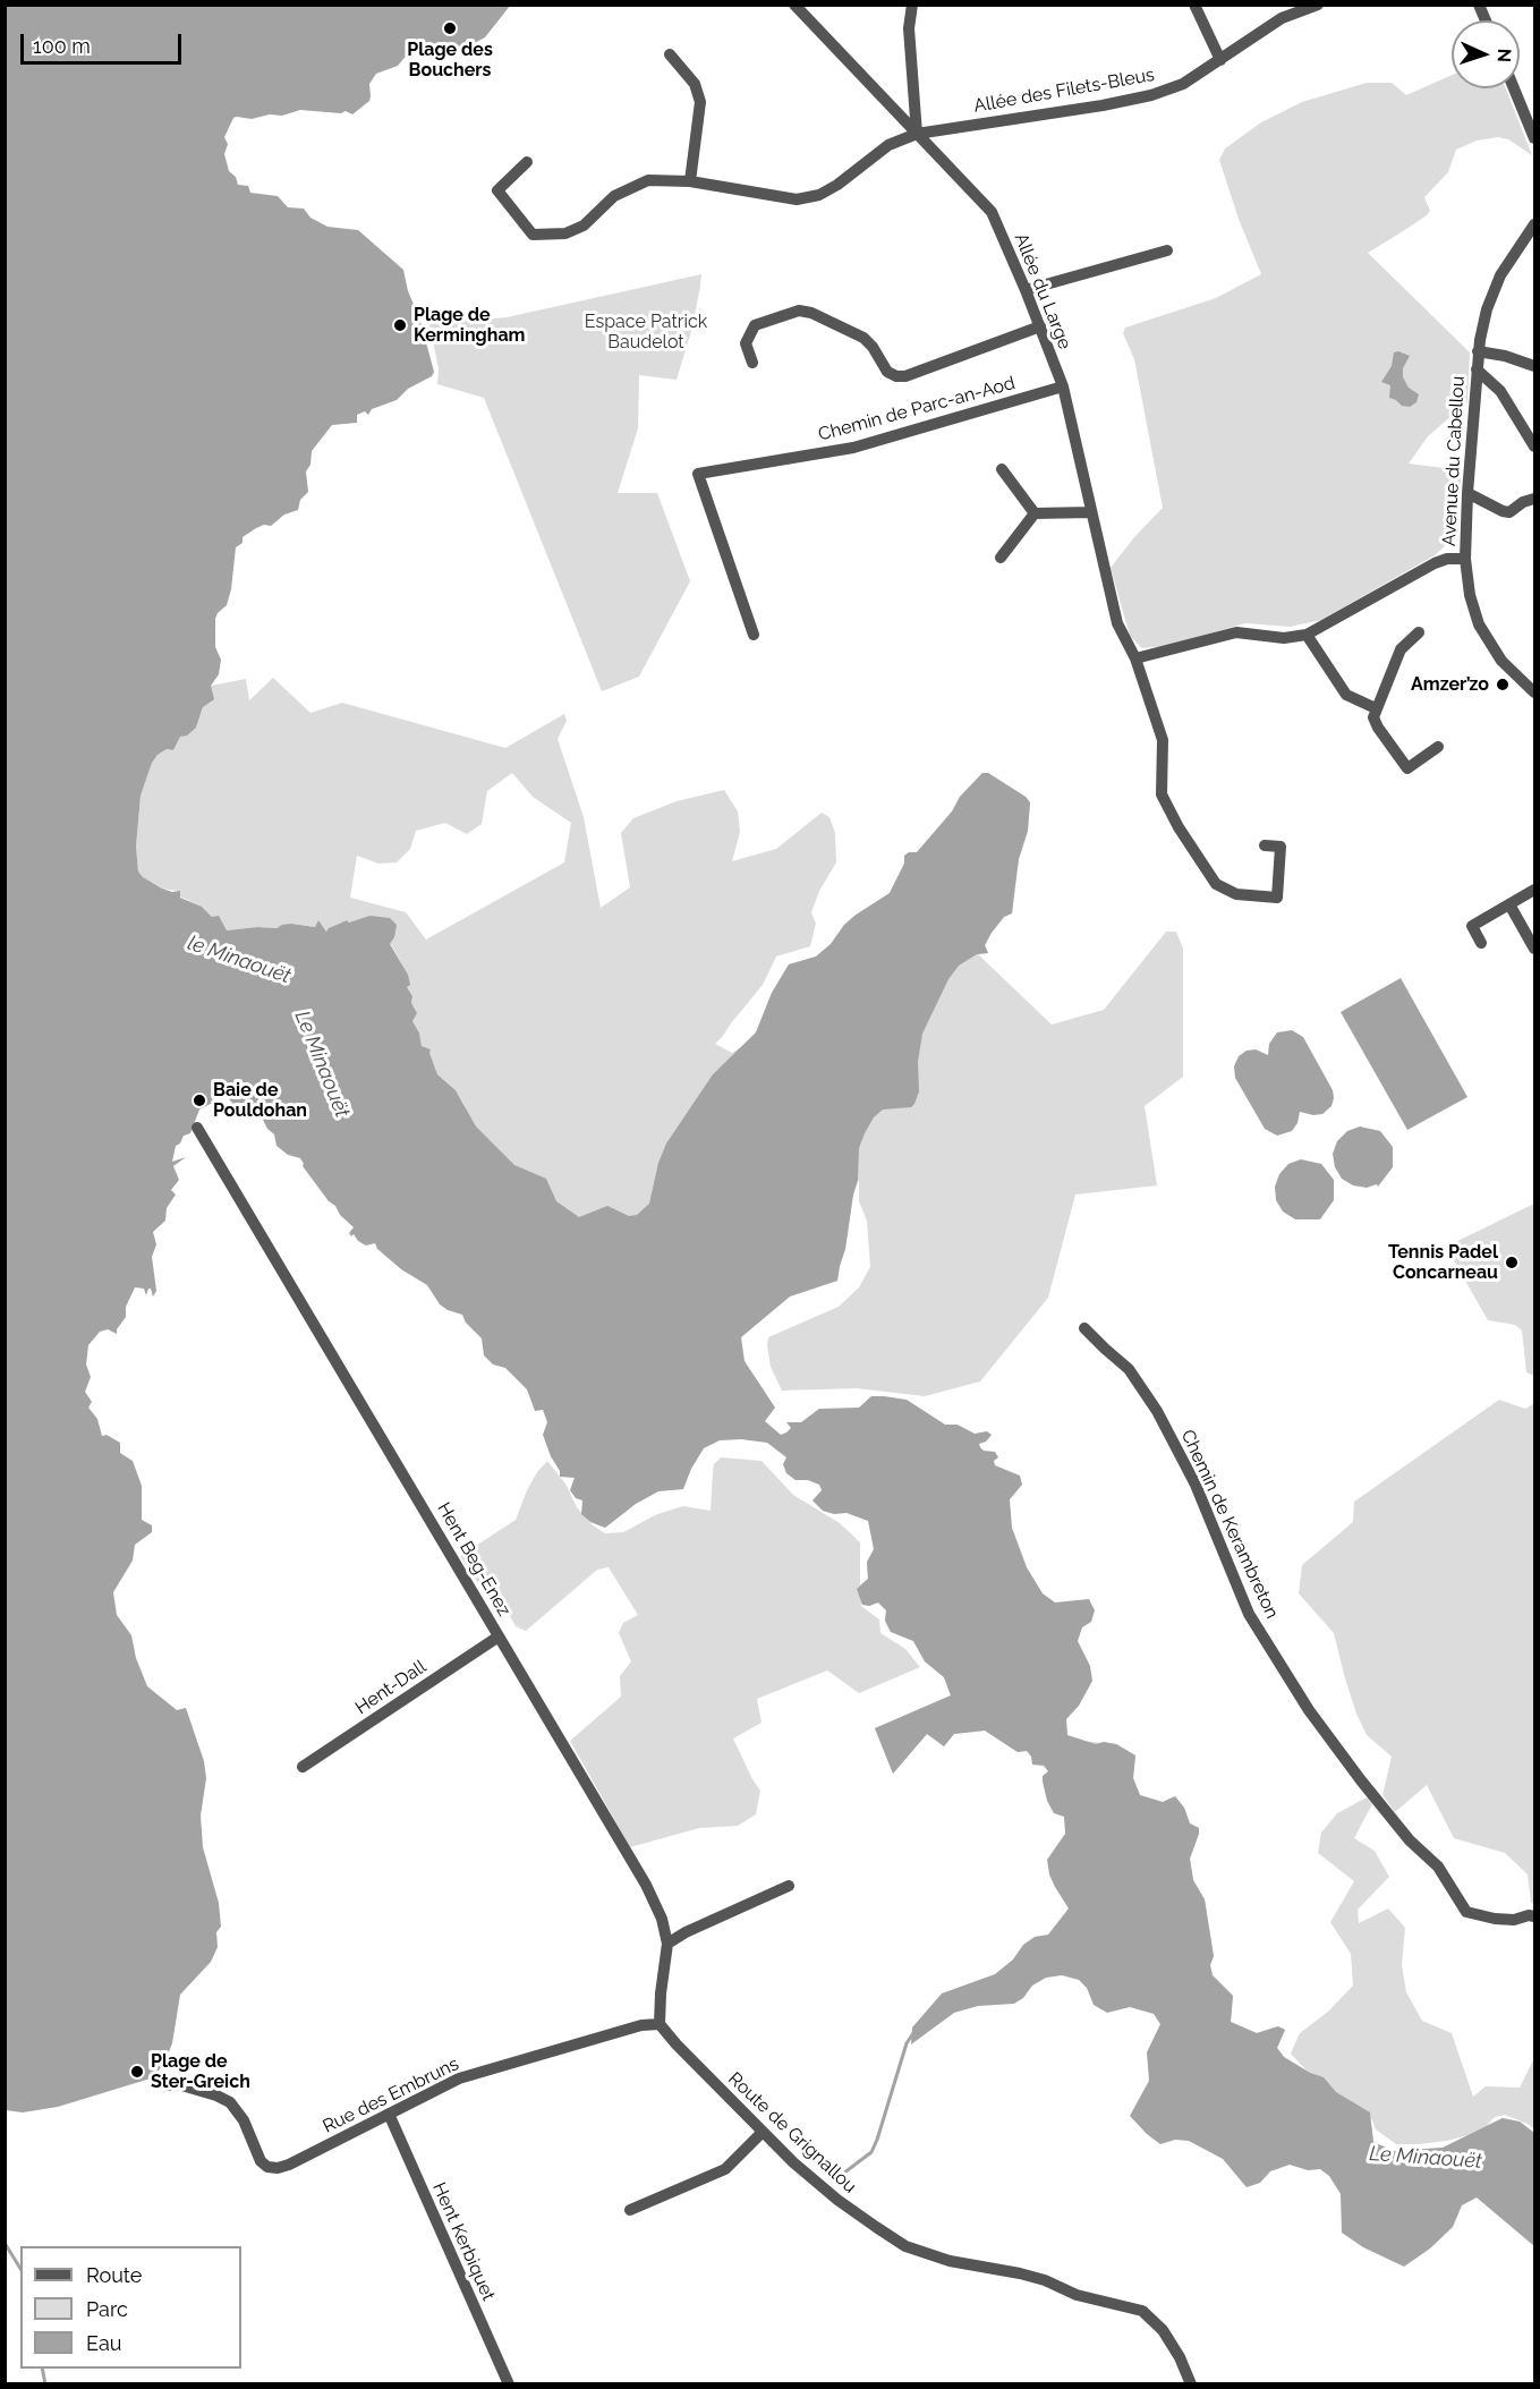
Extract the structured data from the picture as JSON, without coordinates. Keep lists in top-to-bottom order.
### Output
{
  "streets": {
    "street": [
      "Allée des Filets-Bleus",
      "Allée du Large",
      "Chemin de Parc-an-Aod",
      "Avenue du Cabellou",
      "Chemin de Kerambreton",
      "Hent Beg-Enez",
      "Hent-Dall",
      "Rue des Embruns",
      "Route de Grignallou",
      "Hent Kerbiquet"
    ]
  },
  "crossings": [
    ["Allée des Filets-Bleus", "Allée du Large"],
    ["Allée du Large", "Chemin de Parc-an-Aod"],
    ["Hent Beg-Enez", "Hent-Dall"],
    ["Hent Beg-Enez", "Rue des Embruns"],
    ["Hent Beg-Enez", "Route de Grignallou"],
    ["Rue des Embruns", "Route de Grignallou"],
    ["Rue des Embruns", "Hent Kerbiquet"]
  ],
  "water": ["le Minaouët", "Le Minaouët"],
  "parks": ["Espace Patrick Baudelot"],
  "places": [
    "Plage des Bouchers",
    "Plage de Kermingham",
    "Amzer’zo",
    "Baie de Pouldohan",
    "Tennis Padel Concarneau",
    "Plage de Ster-Greich"
  ],
  "legend": ["Route", "Parc", "Eau"],
  "scale_bar": "100 m",
  "north": "right"
}
